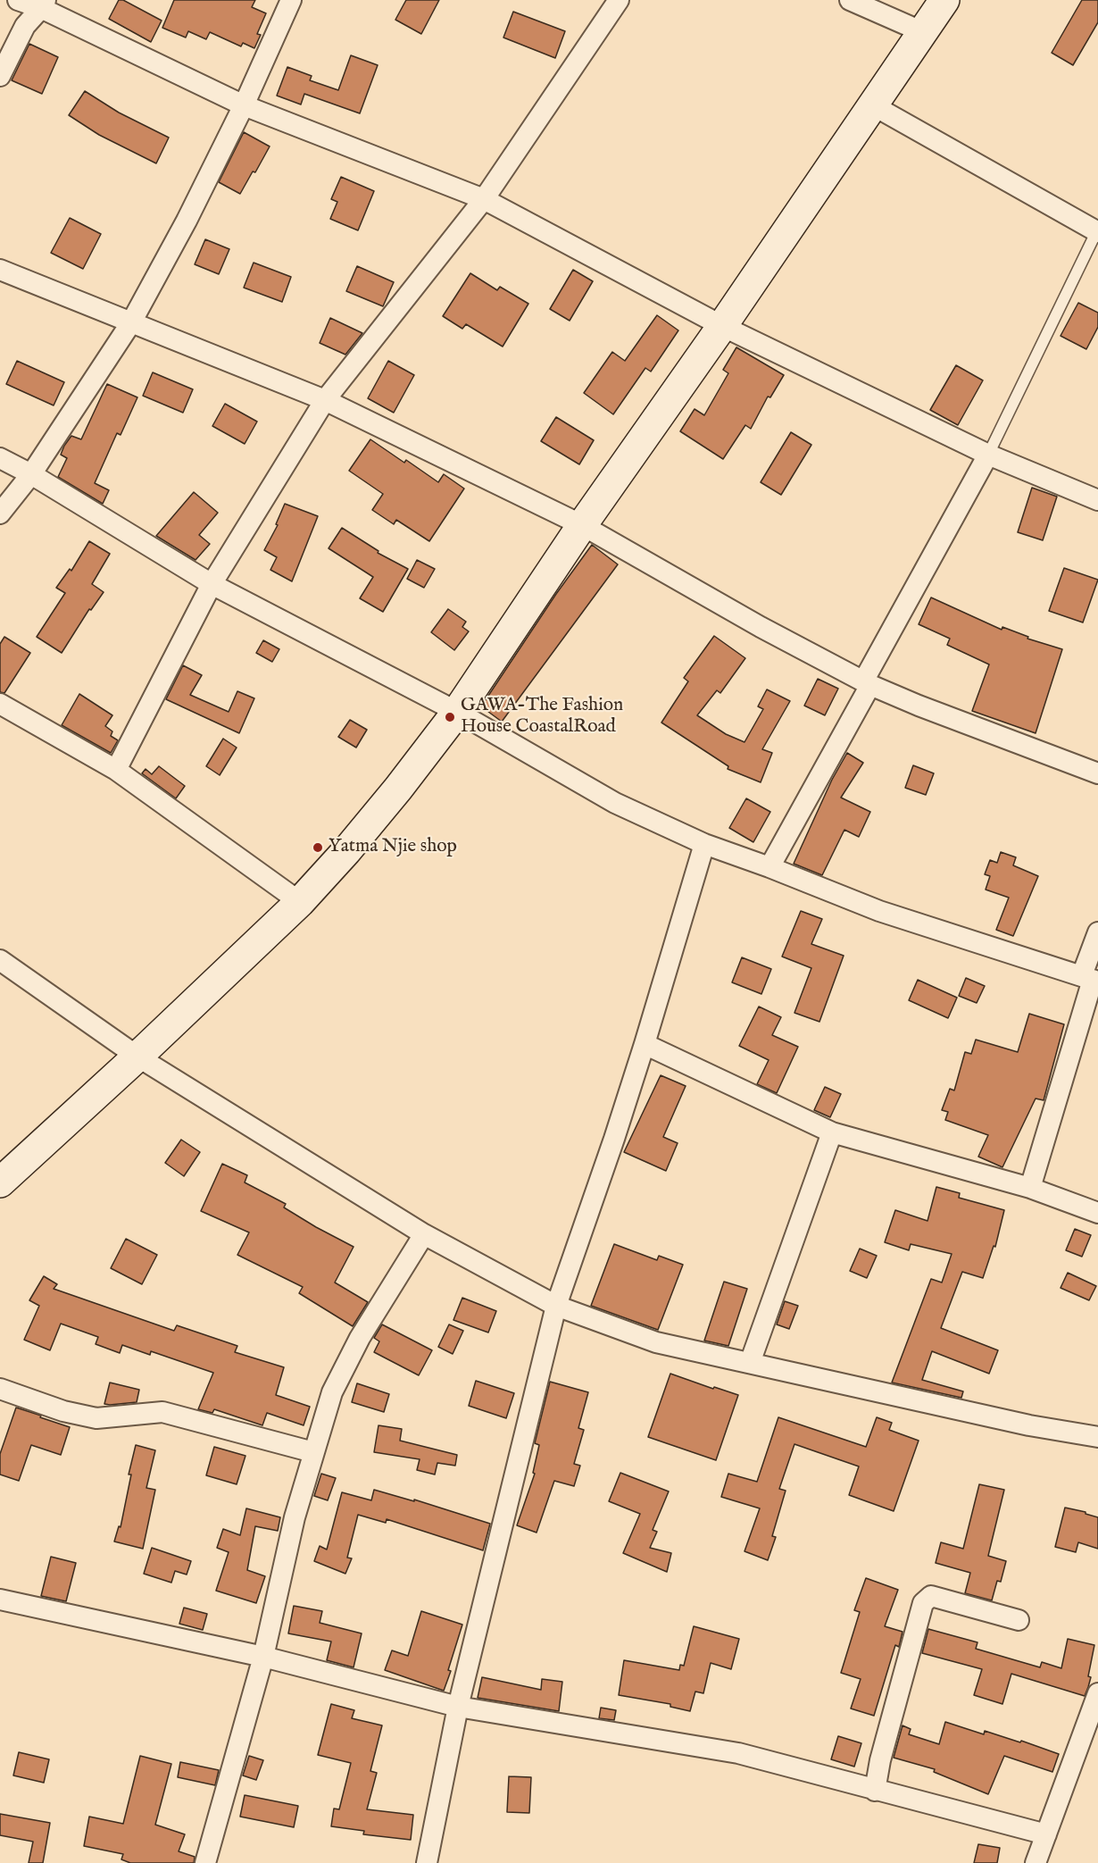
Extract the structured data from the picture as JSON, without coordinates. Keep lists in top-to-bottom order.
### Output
{
  "places": ["GAWA-The Fashion House CoastalRoad", "Yatma Njie shop"]
}
